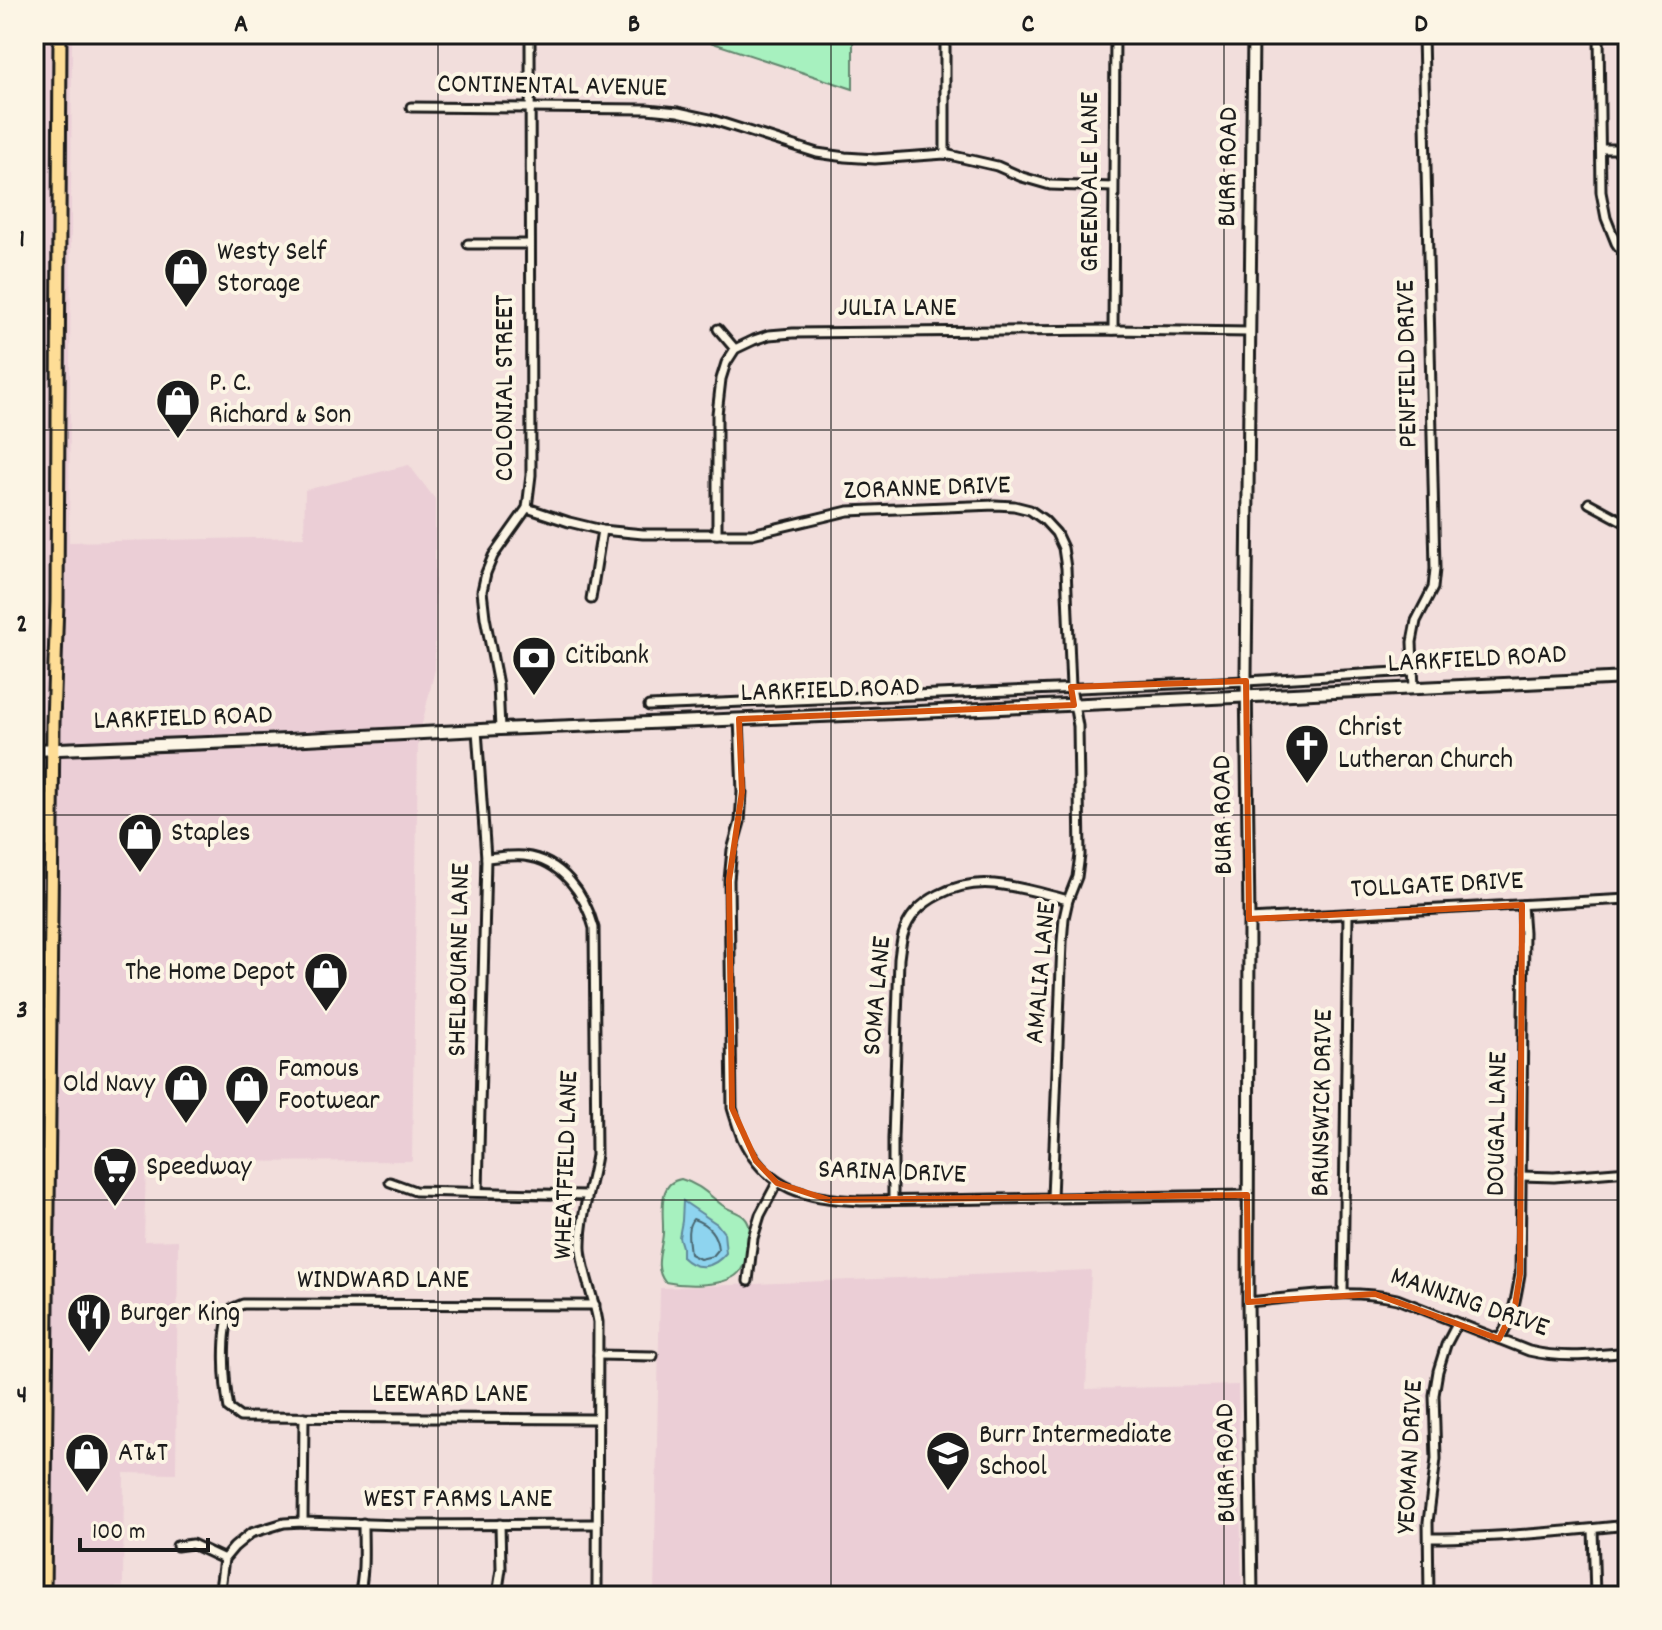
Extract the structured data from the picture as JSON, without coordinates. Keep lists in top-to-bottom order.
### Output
{
  "streets": {
    "main road": ["LARKFIELD ROAD"],
    "street": [
      "CONTINENTAL AVENUE",
      "BURR ROAD",
      "GREENDALE LANE",
      "JULIA LANE",
      "PENFIELD DRIVE",
      "COLONIAL STREET",
      "ZORANNE DRIVE",
      "TOLLGATE DRIVE",
      "SHELBOURNE LANE",
      "AMALIA LANE",
      "SOMA LANE",
      "BRUNSWICK DRIVE",
      "DOUGAL LANE",
      "WHEATFIELD LANE",
      "SARINA DRIVE",
      "WINDWARD LANE",
      "MANNING DRIVE",
      "LEEWARD LANE",
      "YEOMAN DRIVE",
      "WEST FARMS LANE"
    ]
  },
  "crossings": [
    ["CONTINENTAL AVENUE", "GREENDALE LANE"],
    ["CONTINENTAL AVENUE", "COLONIAL STREET"],
    ["BURR ROAD", "JULIA LANE"],
    ["BURR ROAD", "LARKFIELD ROAD"],
    ["BURR ROAD", "TOLLGATE DRIVE"],
    ["BURR ROAD", "SARINA DRIVE"],
    ["BURR ROAD", "MANNING DRIVE"],
    ["GREENDALE LANE", "JULIA LANE"],
    ["PENFIELD DRIVE", "LARKFIELD ROAD"],
    ["COLONIAL STREET", "ZORANNE DRIVE"],
    ["COLONIAL STREET", "LARKFIELD ROAD"],
    ["ZORANNE DRIVE", "LARKFIELD ROAD"],
    ["ZORANNE DRIVE", "AMALIA LANE"],
    ["LARKFIELD ROAD", "SHELBOURNE LANE"],
    ["LARKFIELD ROAD", "AMALIA LANE"],
    ["LARKFIELD ROAD", "SARINA DRIVE"],
    ["TOLLGATE DRIVE", "BRUNSWICK DRIVE"],
    ["TOLLGATE DRIVE", "DOUGAL LANE"],
    ["SHELBOURNE LANE", "WHEATFIELD LANE"],
    ["AMALIA LANE", "SOMA LANE"],
    ["AMALIA LANE", "SARINA DRIVE"],
    ["SOMA LANE", "SARINA DRIVE"],
    ["BRUNSWICK DRIVE", "MANNING DRIVE"],
    ["DOUGAL LANE", "MANNING DRIVE"],
    ["WHEATFIELD LANE", "WINDWARD LANE"],
    ["WHEATFIELD LANE", "LEEWARD LANE"],
    ["WHEATFIELD LANE", "WEST FARMS LANE"],
    ["WINDWARD LANE", "LEEWARD LANE"],
    ["MANNING DRIVE", "YEOMAN DRIVE"]
  ],
  "places": {
    "shop": [
      "Westy Self Storage",
      "P. C. Richard & Son",
      "Staples",
      "The Home Depot",
      "Old Navy",
      "Famous Footwear",
      "AT&T"
    ],
    "bank": ["Citibank"],
    "church": ["Christ Lutheran Church"],
    "supermarket": ["Speedway"],
    "restaurant": ["Burger King"],
    "school or university": ["Burr Intermediate School"]
  },
  "scale_bar": "100 m",
  "grid": {
    "columns": [
      "A",
      "B",
      "C",
      "D"
    ],
    "rows": [
      "1",
      "2",
      "3",
      "4"
    ]
  }
}
